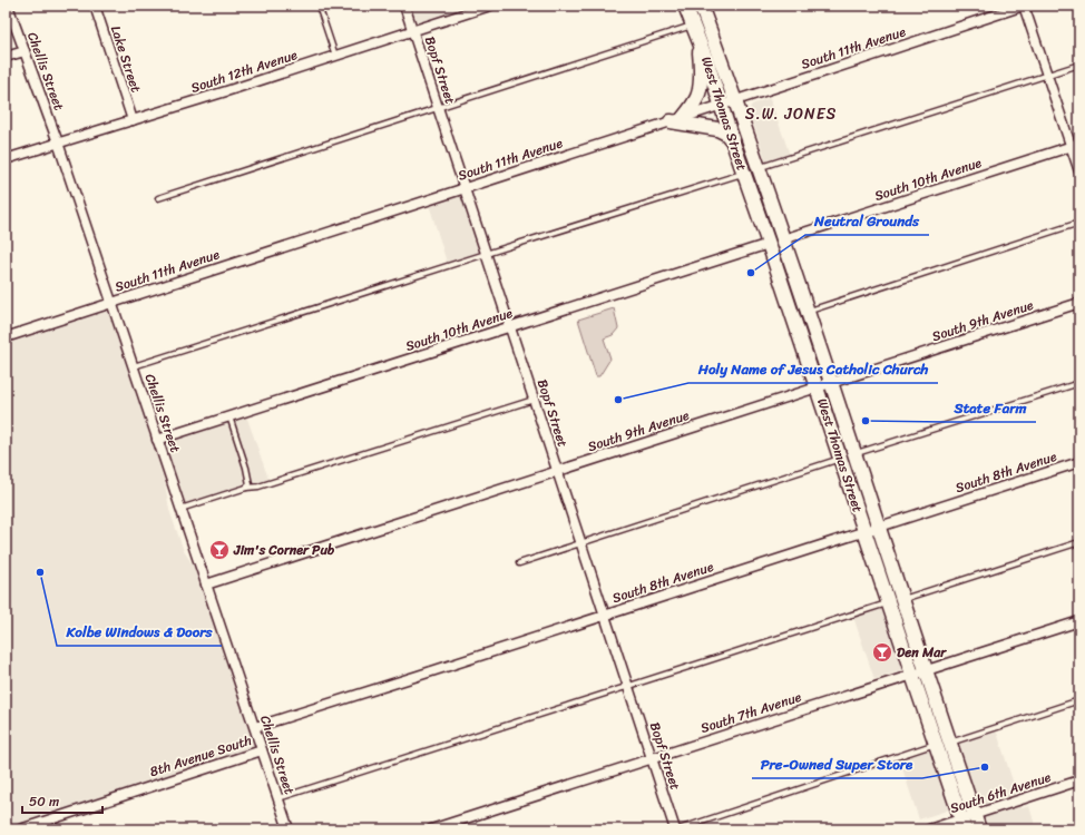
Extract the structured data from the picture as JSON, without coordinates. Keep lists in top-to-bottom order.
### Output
{
  "streets": {
    "main road": ["West Thomas Street"],
    "street": [
      "South 11th Avenue",
      "Lake Street",
      "Bopf Street",
      "Chellis Street",
      "South 12th Avenue",
      "South 10th Avenue",
      "South 9th Avenue",
      "South 8th Avenue",
      "South 7th Avenue",
      "8th Avenue South",
      "South 6th Avenue"
    ]
  },
  "crossings": [
    ["South 11th Avenue", "Bopf Street"],
    ["South 11th Avenue", "Chellis Street"],
    ["South 11th Avenue", "West Thomas Street"],
    ["Lake Street", "South 12th Avenue"],
    ["Bopf Street", "South 12th Avenue"],
    ["Bopf Street", "South 10th Avenue"],
    ["Bopf Street", "South 9th Avenue"],
    ["Bopf Street", "South 8th Avenue"],
    ["Bopf Street", "South 7th Avenue"],
    ["Chellis Street", "South 12th Avenue"],
    ["Chellis Street", "South 10th Avenue"],
    ["Chellis Street", "South 9th Avenue"],
    ["Chellis Street", "South 8th Avenue"],
    ["Chellis Street", "8th Avenue South"],
    ["West Thomas Street", "South 10th Avenue"],
    ["West Thomas Street", "South 9th Avenue"],
    ["West Thomas Street", "South 8th Avenue"],
    ["West Thomas Street", "South 7th Avenue"],
    ["West Thomas Street", "South 6th Avenue"]
  ],
  "districts": ["S.W. JONES"],
  "places": {
    "other": [
      "Neutral Grounds",
      "Holy Name of Jesus Catholic Church",
      "State Farm",
      "Kolbe Windows & Doors",
      "Pre-Owned Super Store"
    ],
    "bar": ["Jim's Corner Pub", "Den Mar"]
  },
  "scale_bar": "50 m"
}
